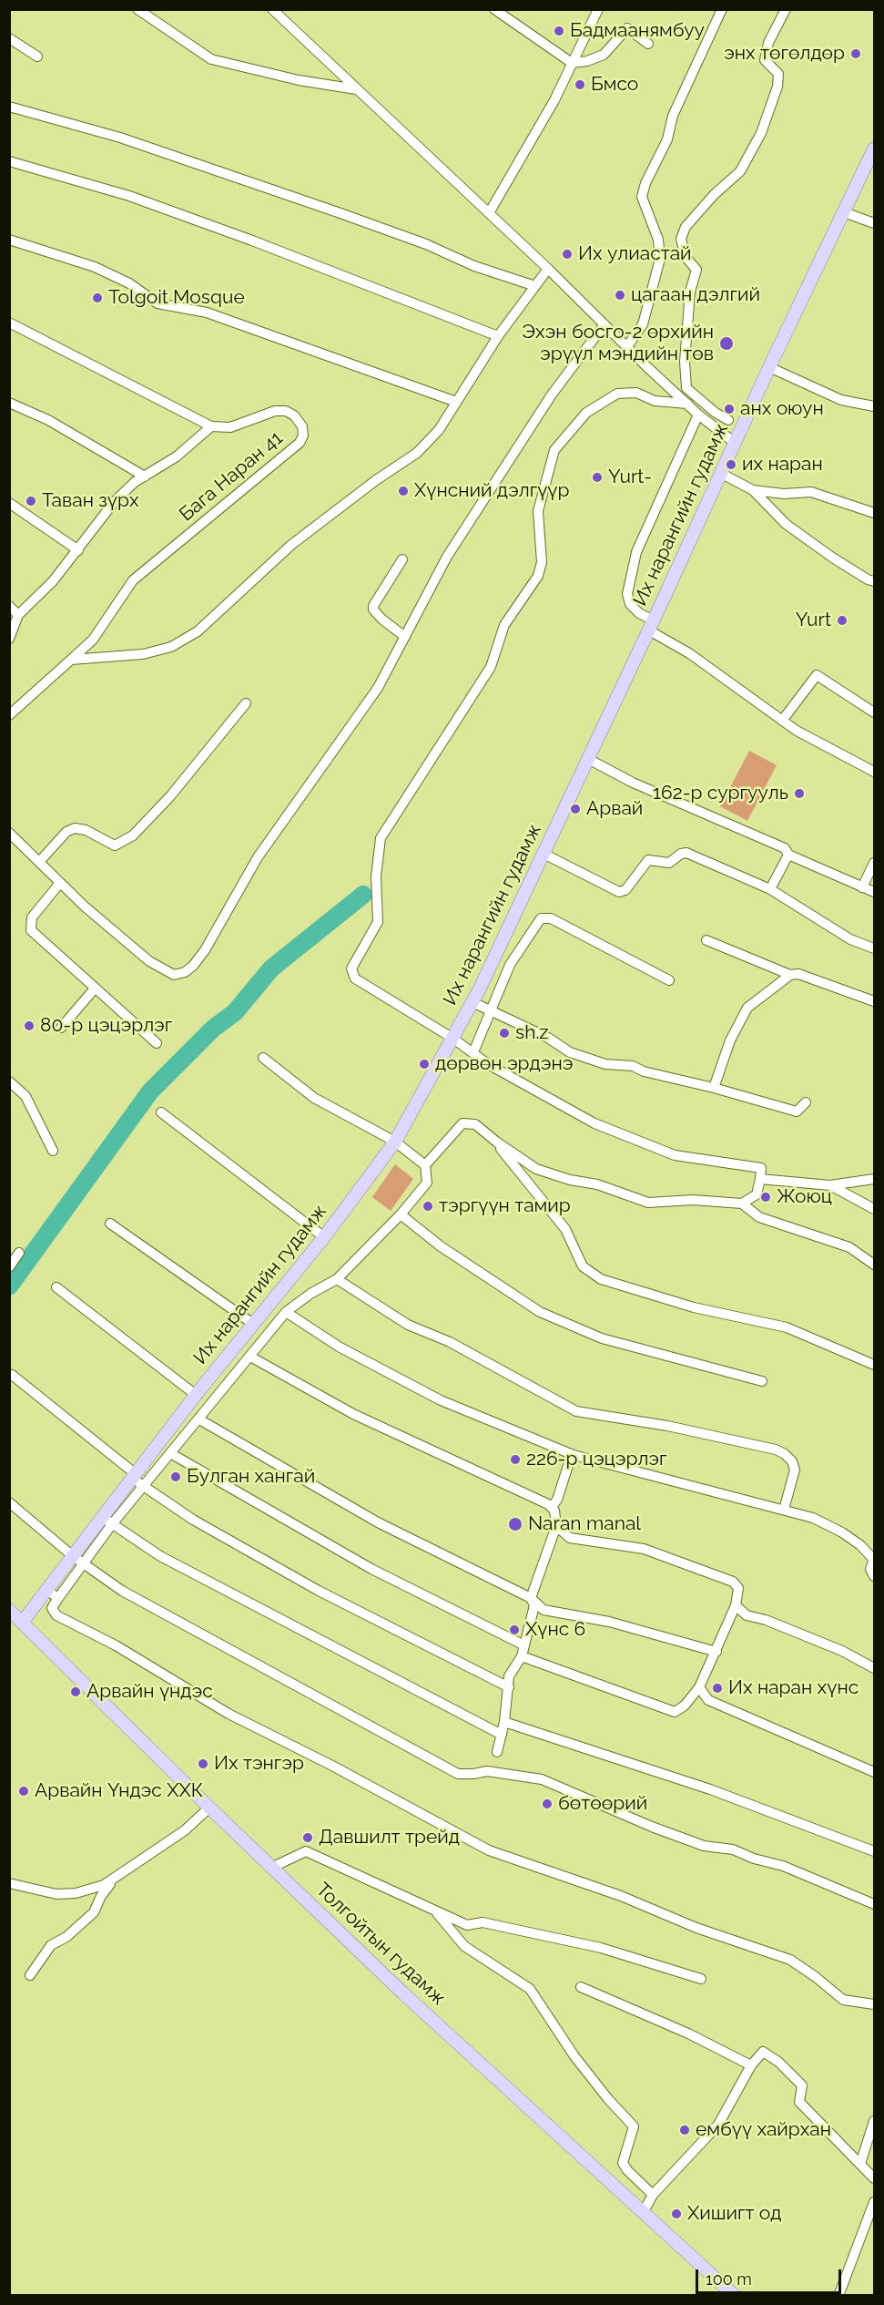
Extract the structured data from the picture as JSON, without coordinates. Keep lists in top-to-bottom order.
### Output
{
  "streets": {
    "main road": ["Их нарангийн гудамж", "Толгойтын гудамж"],
    "street": ["Бага Наран 41"]
  },
  "crossings": [
    ["Их нарангийн гудамж", "Толгойтын гудамж"]
  ],
  "places": [
    "Бадмаанямбуу",
    "энх төгөлдөр",
    "Бмсо",
    "Их улиастай",
    "цагаан дэлгий",
    "Tolgoit Mosque",
    "Эхэн босго-2 өрхийн эрүүл мэндийн төв",
    "анх оюун",
    "их наран",
    "Yurt-",
    "Хүнсний дэлгүүр",
    "Таван зүрх",
    "Yurt",
    "162-р сургууль",
    "Арвай",
    "80-р цэцэрлэг",
    "sh.z",
    "дөрвөн эрдэнэ",
    "Жоюц",
    "тэргүүн тамир",
    "226-р цэцэрлэг",
    "Булган хангай",
    "Naran manal",
    "Хүнс 6",
    "Их наран хүнс",
    "Арвайн үндэс",
    "Их тэнгэр",
    "Арвайн Үндэс ХХК",
    "бөтөөрий",
    "Давшилт трейд",
    "ембүү хайрхан",
    "Хишигт од"
  ],
  "scale_bar": "100 m"
}
